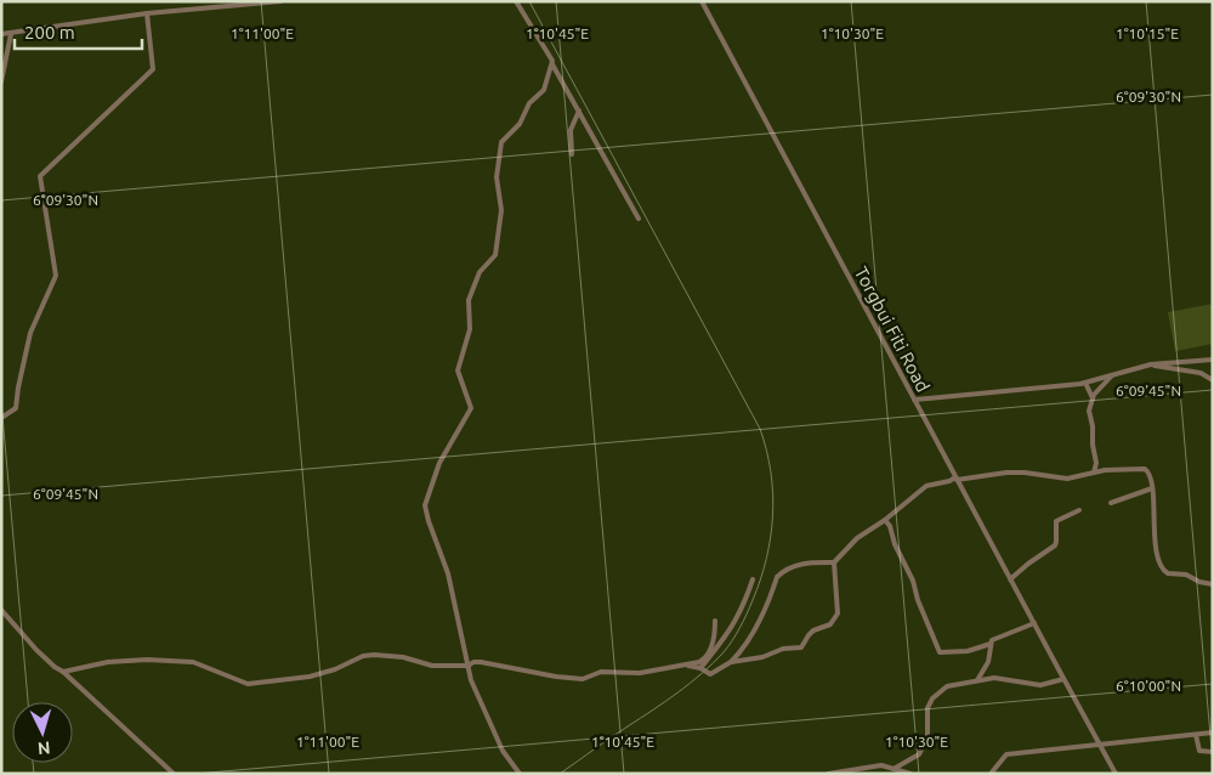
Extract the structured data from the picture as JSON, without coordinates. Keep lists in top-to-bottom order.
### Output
{
  "streets": {
    "street": ["Torgbui Fiti Road"]
  },
  "scale_bar": "200 m",
  "north": "bottom",
  "coordinates": [
    "1°11'00\"E",
    "1°10'45\"E",
    "1°10'30\"E",
    "1°10'15\"E",
    "6°09'30\"N",
    "6°09'45\"N",
    "6°10'00\"N"
  ]
}
